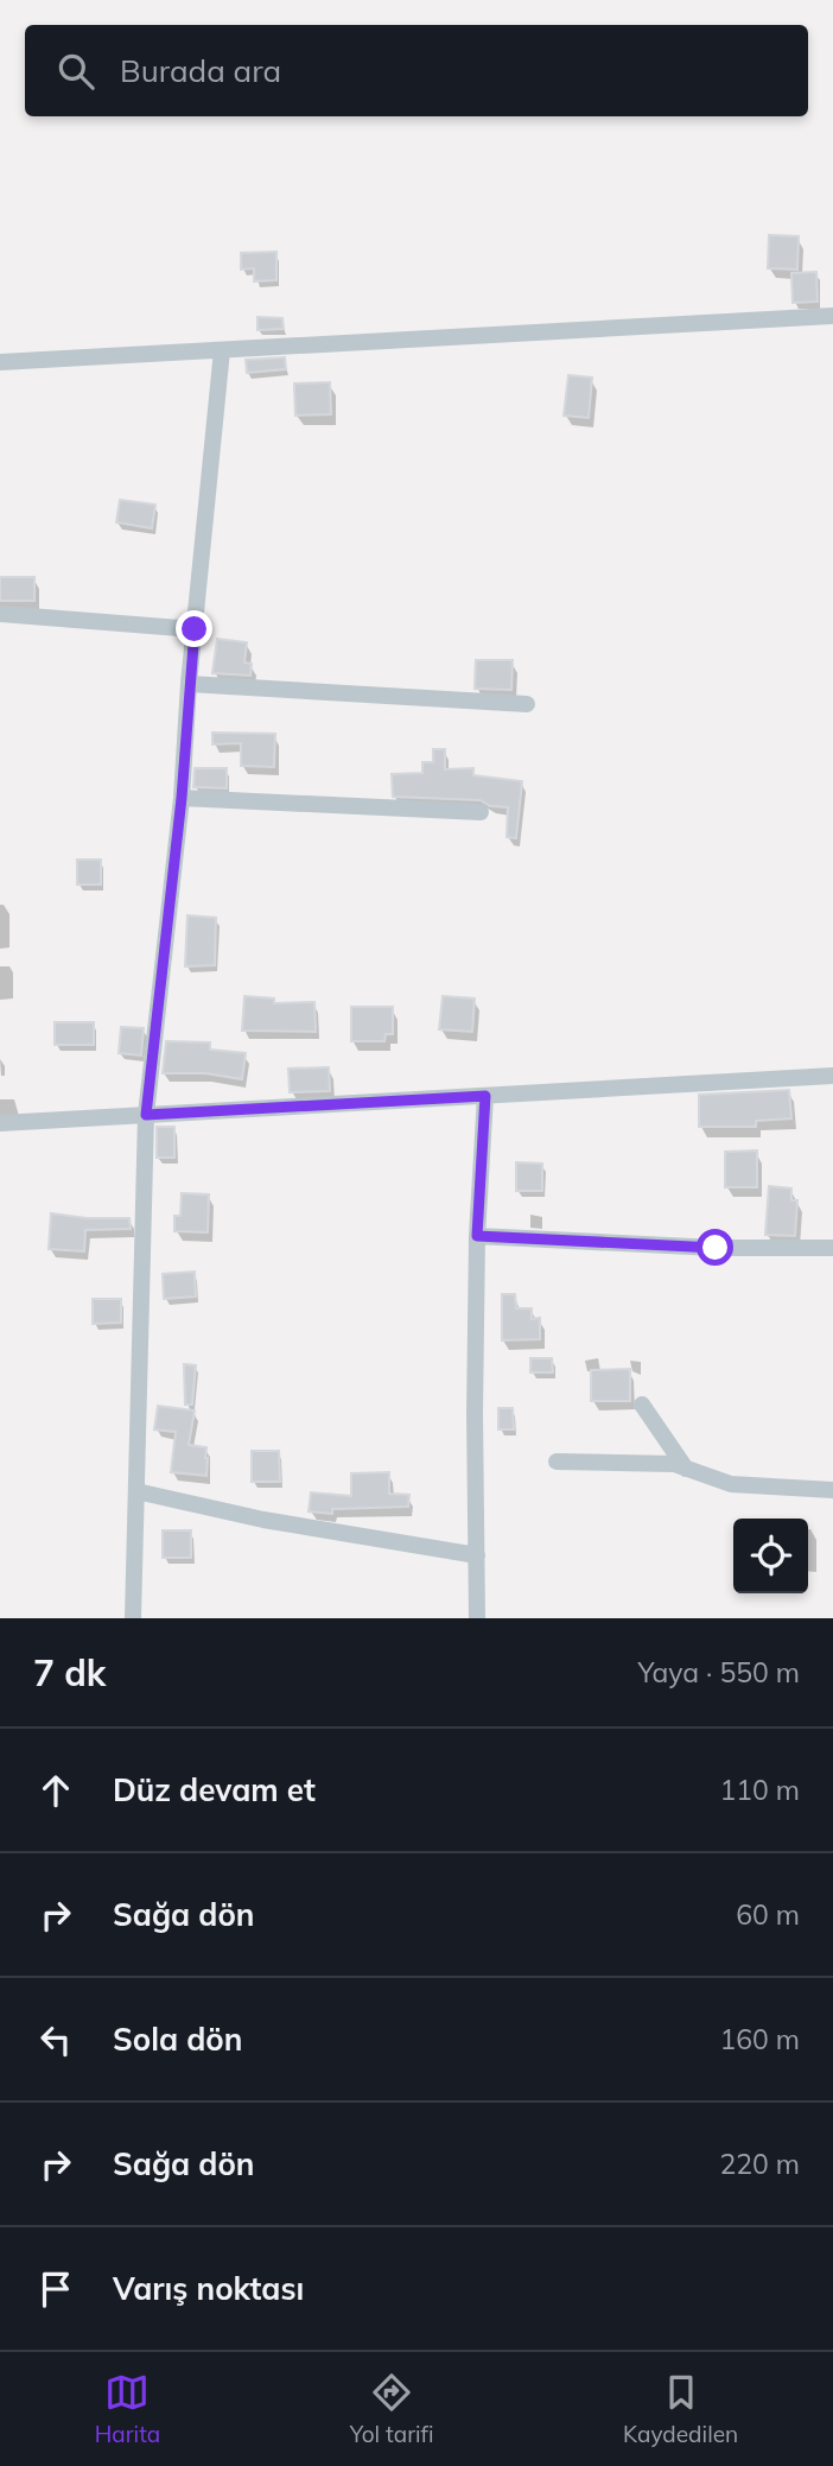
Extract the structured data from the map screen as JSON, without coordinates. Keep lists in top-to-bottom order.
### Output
{
  "page": {
    "search": "Burada ara",
    "heading": ["7 dk", "Yaya · 550 m"],
    "list": [
      ["Düz devam et", "110 m"],
      ["Sağa dön", "60 m"],
      ["Sola dön", "160 m"],
      ["Sağa dön", "220 m"],
      "Varış noktası"
    ],
    "nav": ["Harita", "Yol tarifi", "Kaydedilen"]
  }
}
